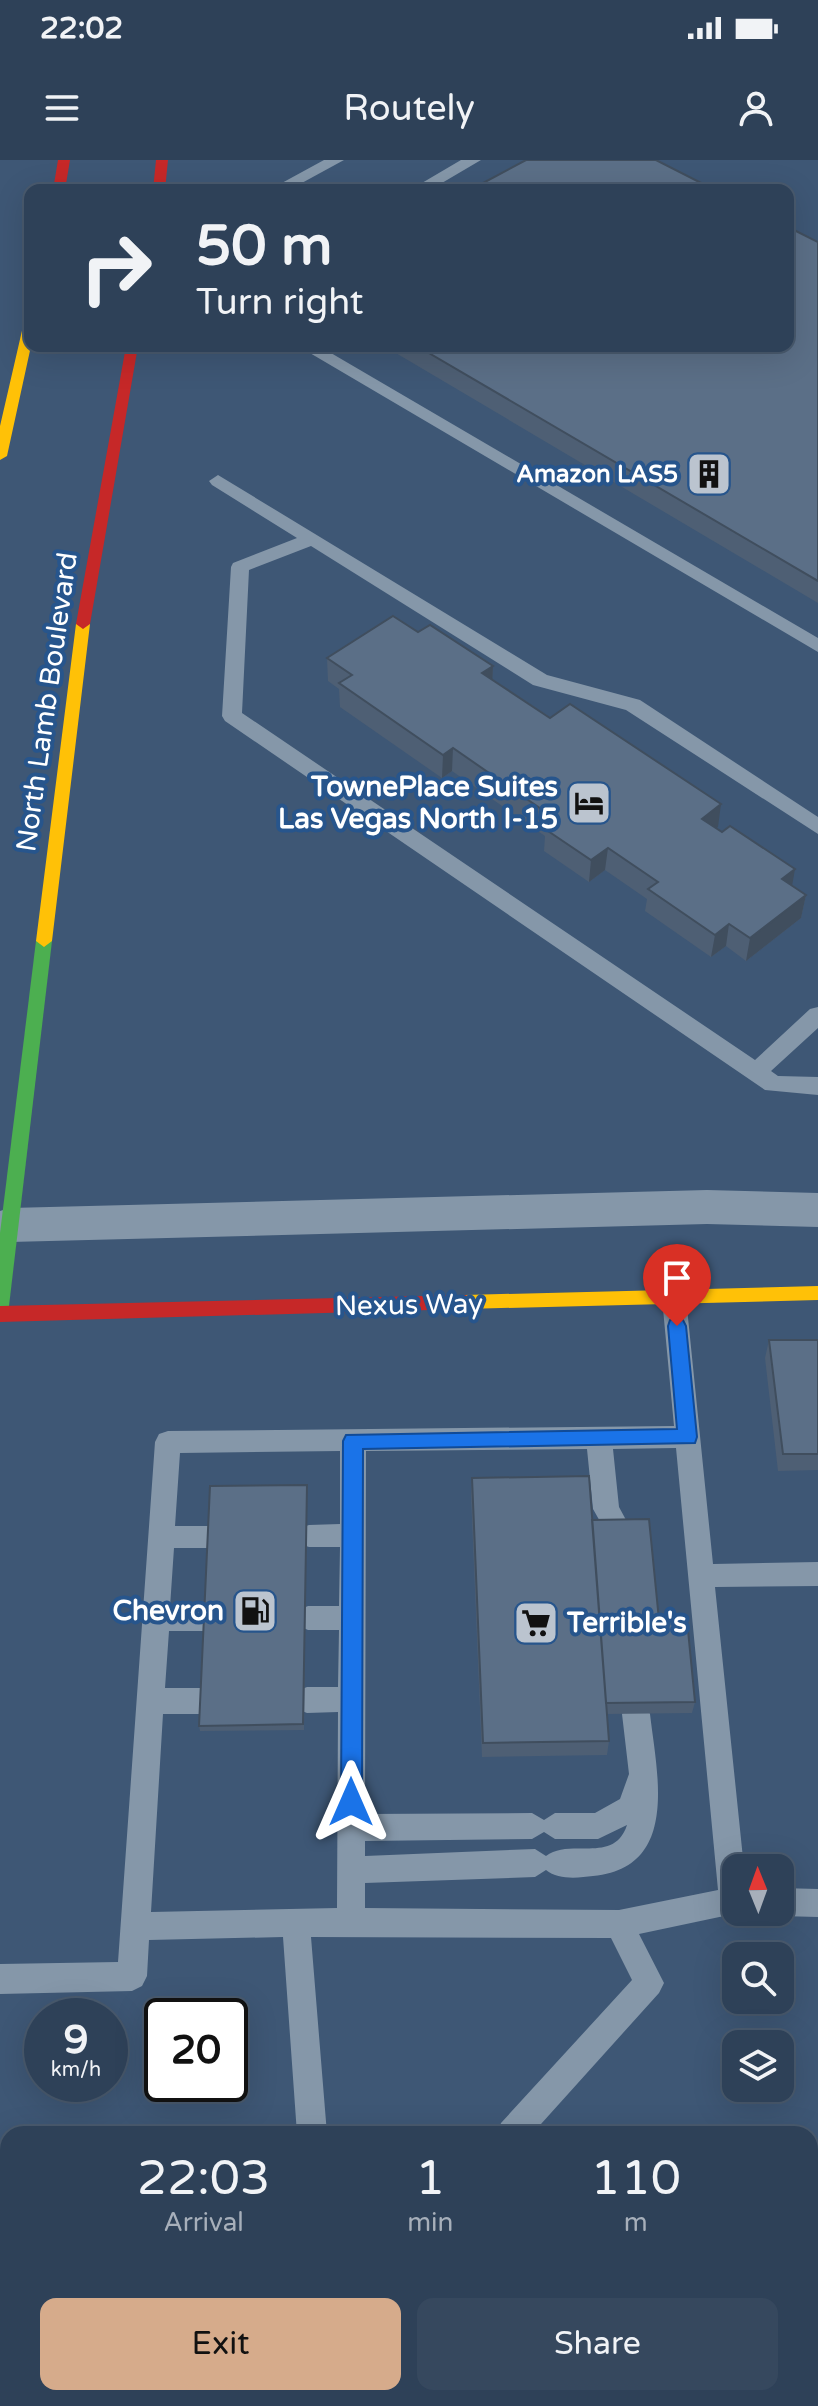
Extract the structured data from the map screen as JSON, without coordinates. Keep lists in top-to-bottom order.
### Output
{
  "streets": {
    "main road": ["North Lamb Boulevard", "Nexus Way"]
  },
  "places": {
    "building": ["Amazon LAS5"],
    "hotel": ["TownePlace Suites Las Vegas North I-15"],
    "fuel station": ["Chevron"],
    "supermarket": ["Terrible's"]
  },
  "north": "top",
  "page": {
    "status": "22:02",
    "header": "Routely",
    "turn": ["50 m", "Turn right"],
    "speed": "9 km/h",
    "limit": "20",
    "eta": [
      "22:03",
      "Arrival",
      "1",
      "min",
      "110",
      "m"
    ],
    "buttons": ["Exit", "Share"]
  }
}
